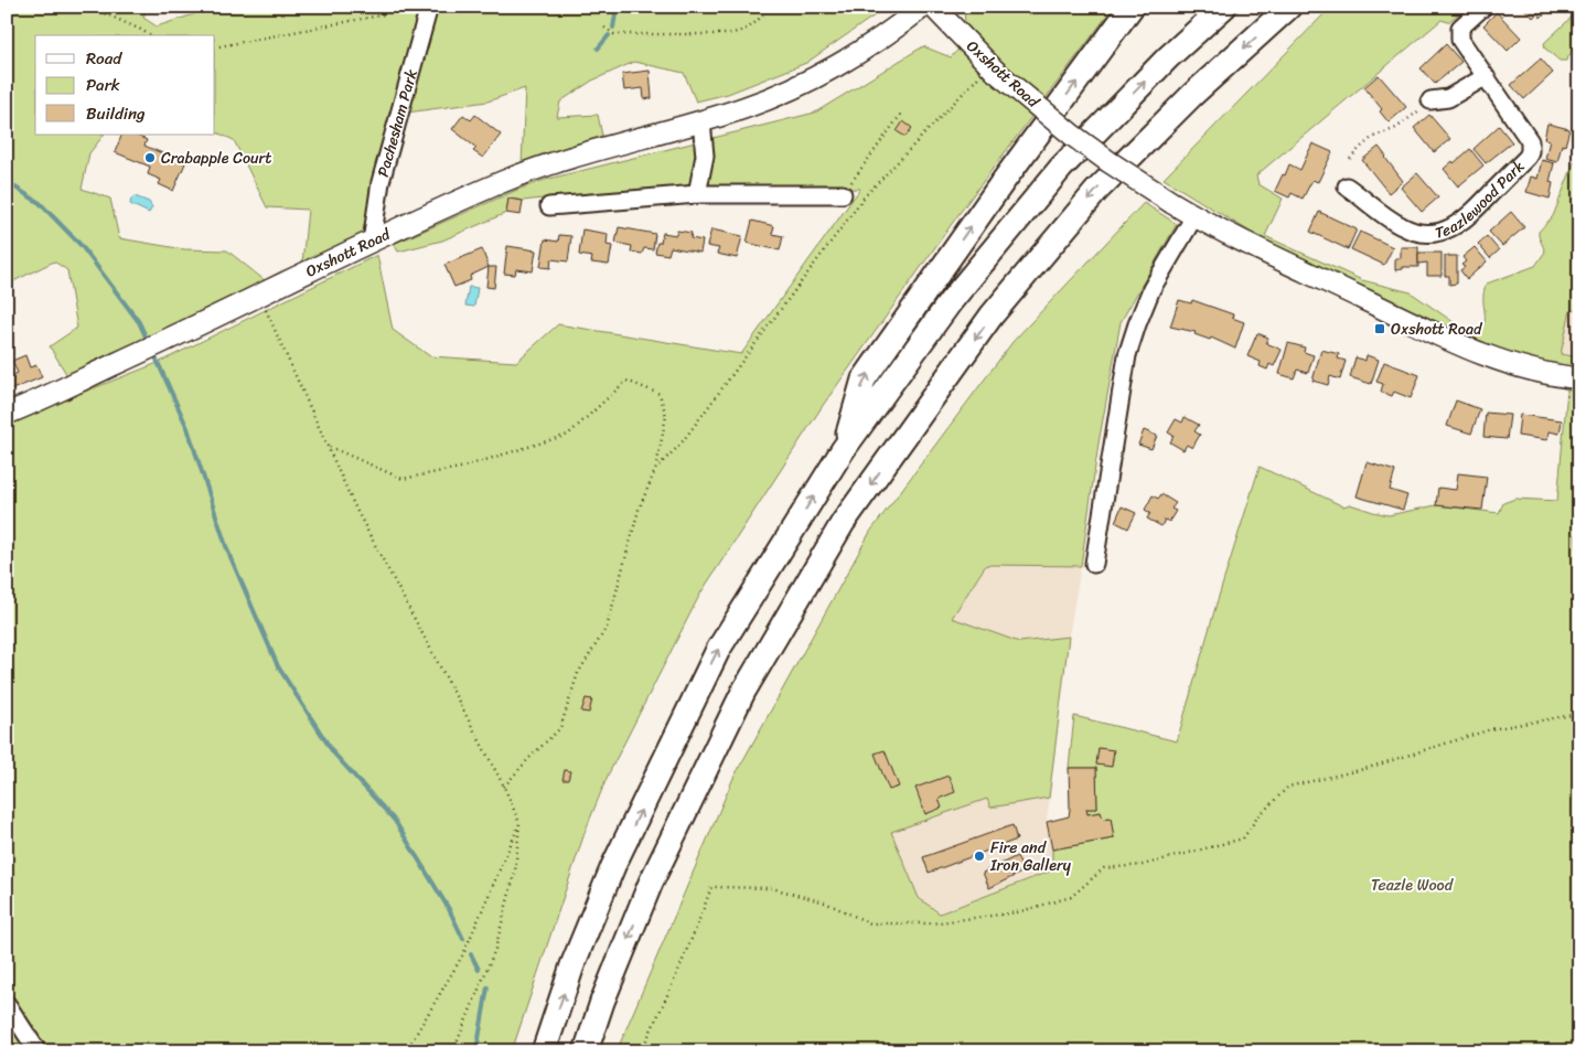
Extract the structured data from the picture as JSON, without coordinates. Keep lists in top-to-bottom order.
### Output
{
  "streets": {
    "main road": ["Oxshott Road"],
    "street": ["Pachesham Park", "Teazlewood Park"]
  },
  "crossings": [
    ["Oxshott Road", "Pachesham Park"]
  ],
  "parks": ["Teazle Wood"],
  "places": {
    "other": ["Crabapple Court", "Fire and Iron Gallery"],
    "transit": ["Oxshott Road"]
  },
  "legend": ["Road", "Park", "Building"]
}
